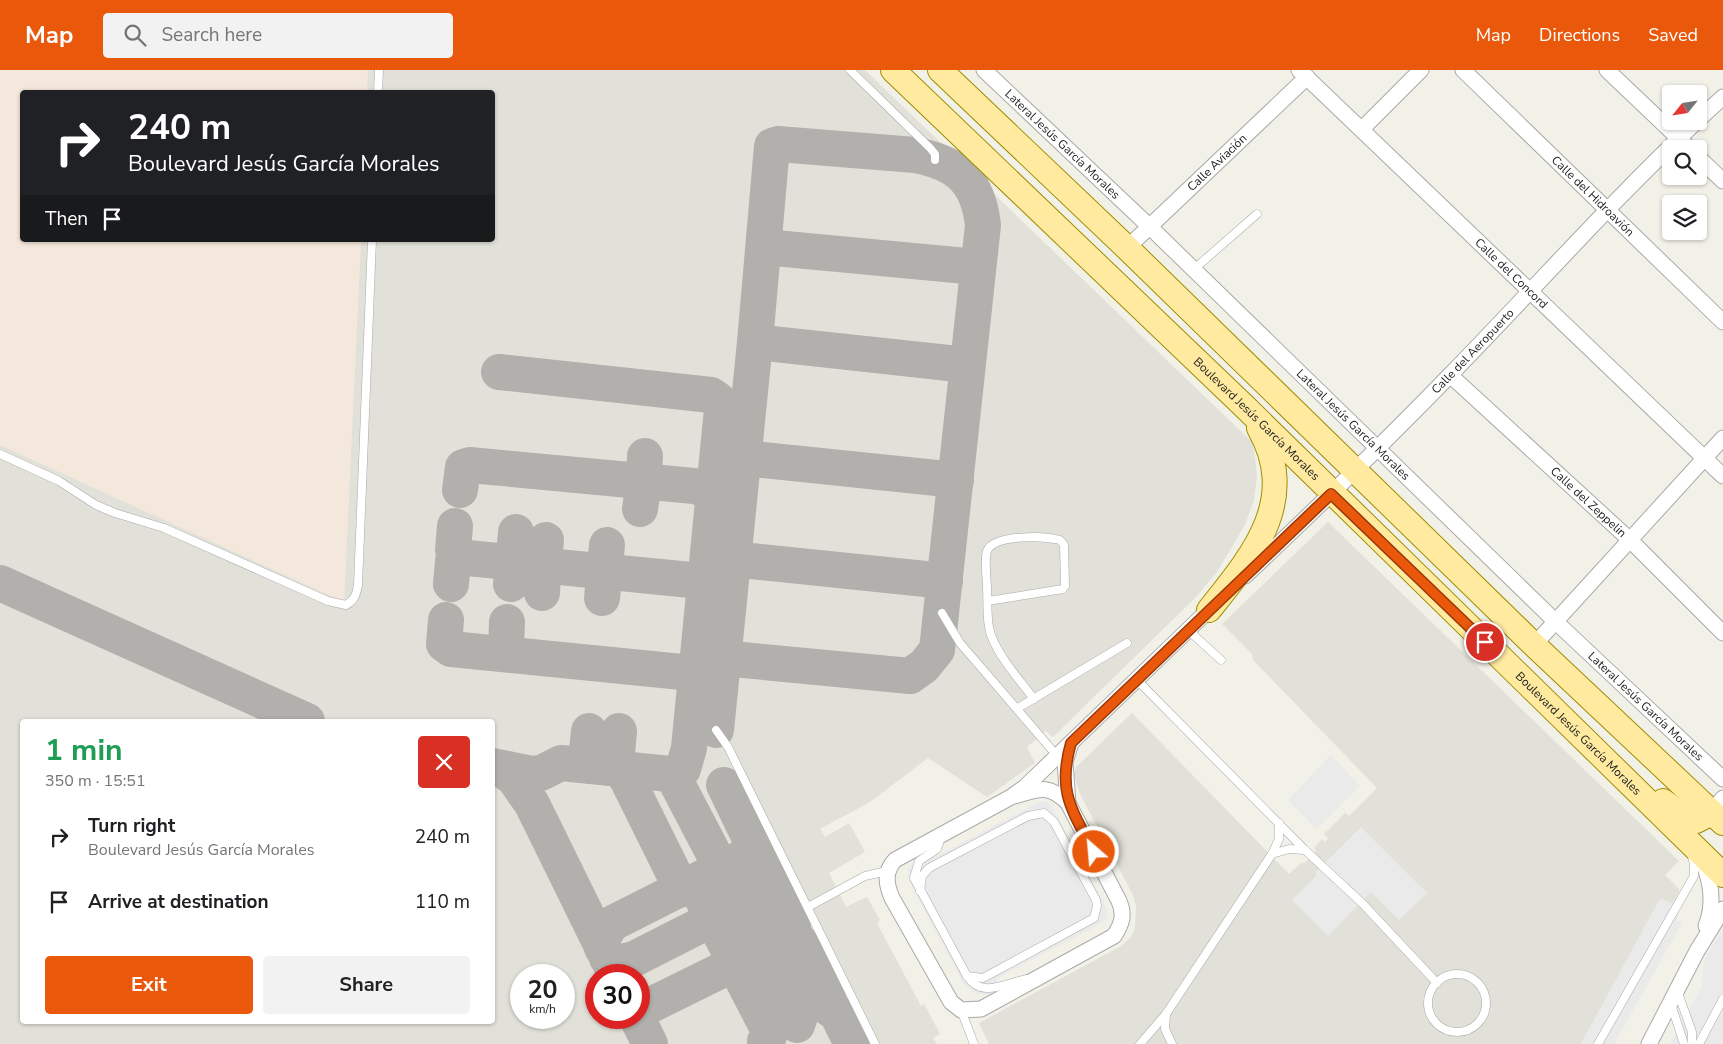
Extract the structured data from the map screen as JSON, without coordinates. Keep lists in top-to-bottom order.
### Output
{
  "streets": {
    "main road": ["Boulevard Jesús García Morales"],
    "street": [
      "Lateral Jesús García Morales",
      "Calle Aviación",
      "Calle del Hidroavión",
      "Calle del Concord",
      "Calle del Aeropuerto",
      "Calle del Zeppelin"
    ]
  },
  "crossings": [
    ["Lateral Jesús García Morales", "Calle Aviación"],
    ["Lateral Jesús García Morales", "Calle del Aeropuerto"],
    ["Calle Aviación", "Calle del Concord"],
    ["Calle del Hidroavión", "Calle del Aeropuerto"],
    ["Calle del Concord", "Calle del Aeropuerto"],
    ["Calle del Aeropuerto", "Boulevard Jesús García Morales"],
    ["Calle del Aeropuerto", "Calle del Zeppelin"]
  ],
  "north": "bottom left",
  "page": {
    "header": "Map",
    "search": "Search here",
    "nav": ["Map", "Directions", "Saved"],
    "turn": ["240 m", "Boulevard Jesús García Morales"],
    "then": "Then",
    "heading": ["1 min", "350 m · 15:51"],
    "list": [
      {
        "name": "Turn right",
        "note": "Boulevard Jesús García Morales",
        "value": "240 m"
      },
      {
        "name": "Arrive at destination",
        "value": "110 m"
      }
    ],
    "buttons": ["Exit", "Share"],
    "speed": "20 km/h",
    "limit": "30"
  }
}
